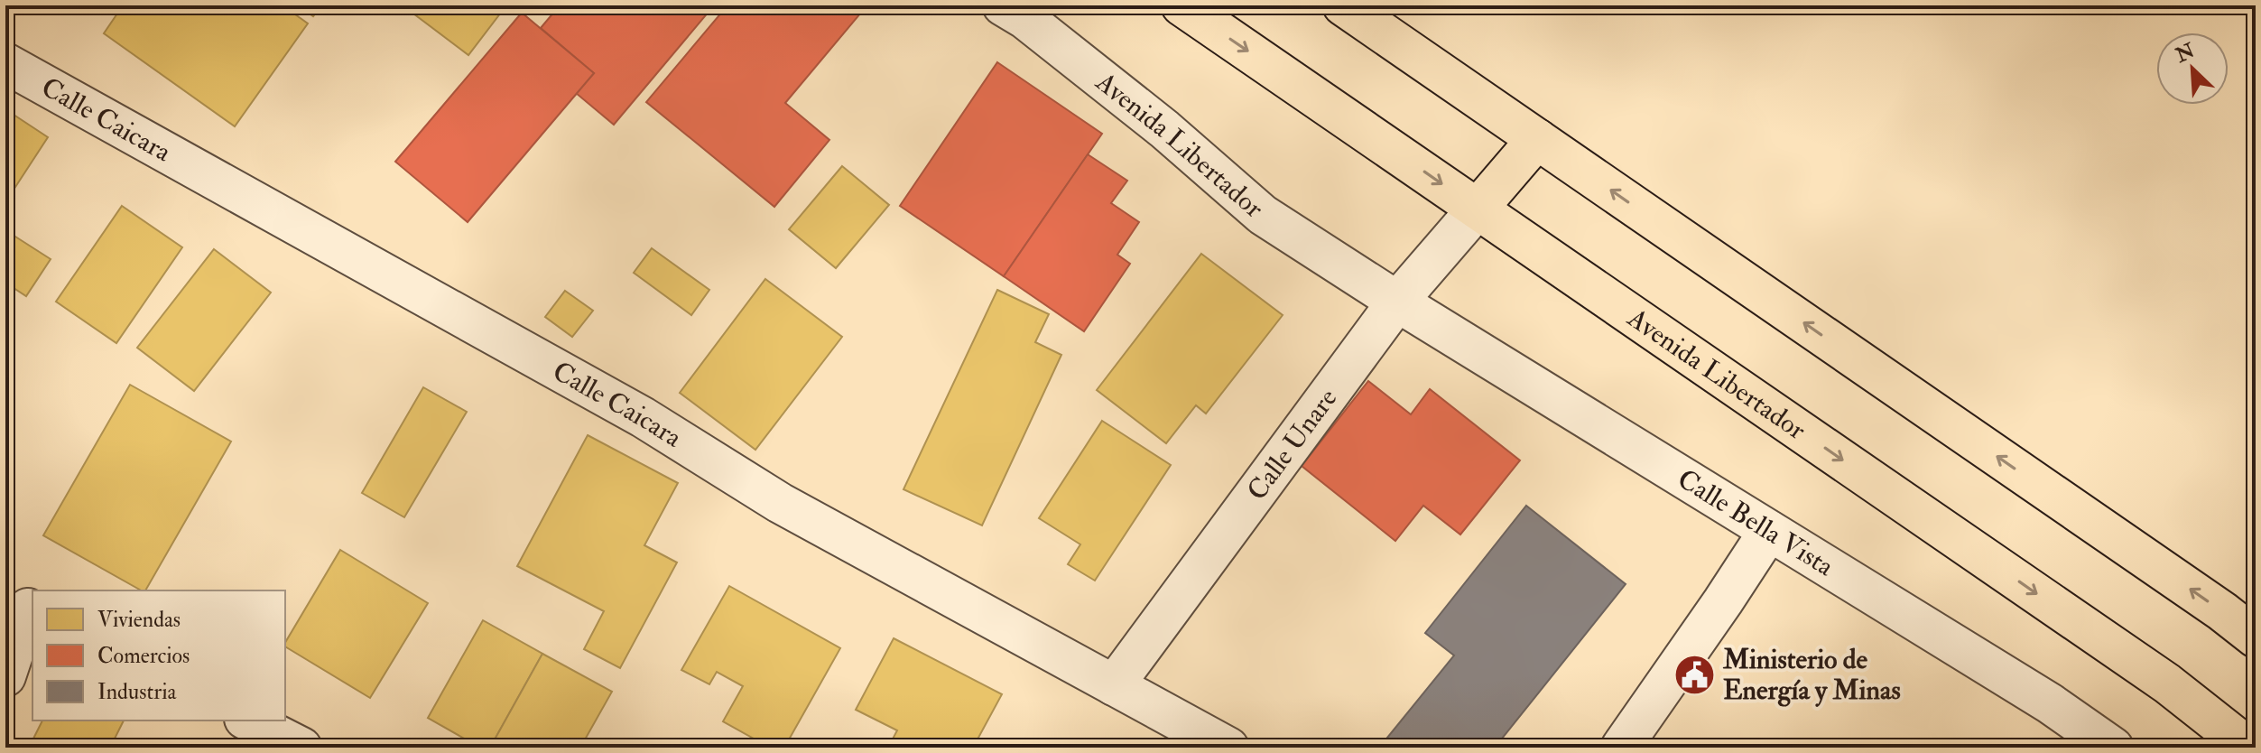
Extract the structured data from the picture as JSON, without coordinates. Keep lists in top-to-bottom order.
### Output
{
  "streets": {
    "main road": ["Avenida Libertador"],
    "street": ["Calle Caicara", "Calle Unare", "Calle Bella Vista"]
  },
  "crossings": [
    ["Calle Caicara", "Calle Unare"],
    ["Avenida Libertador", "Calle Unare"],
    ["Avenida Libertador", "Calle Bella Vista"],
    ["Calle Unare", "Calle Bella Vista"]
  ],
  "one_way": ["Avenida Libertador"],
  "places": {
    "public building": ["Ministerio de Energía y Minas"]
  },
  "legend": ["Viviendas", "Comercios", "Industria"],
  "north": "top left"
}
